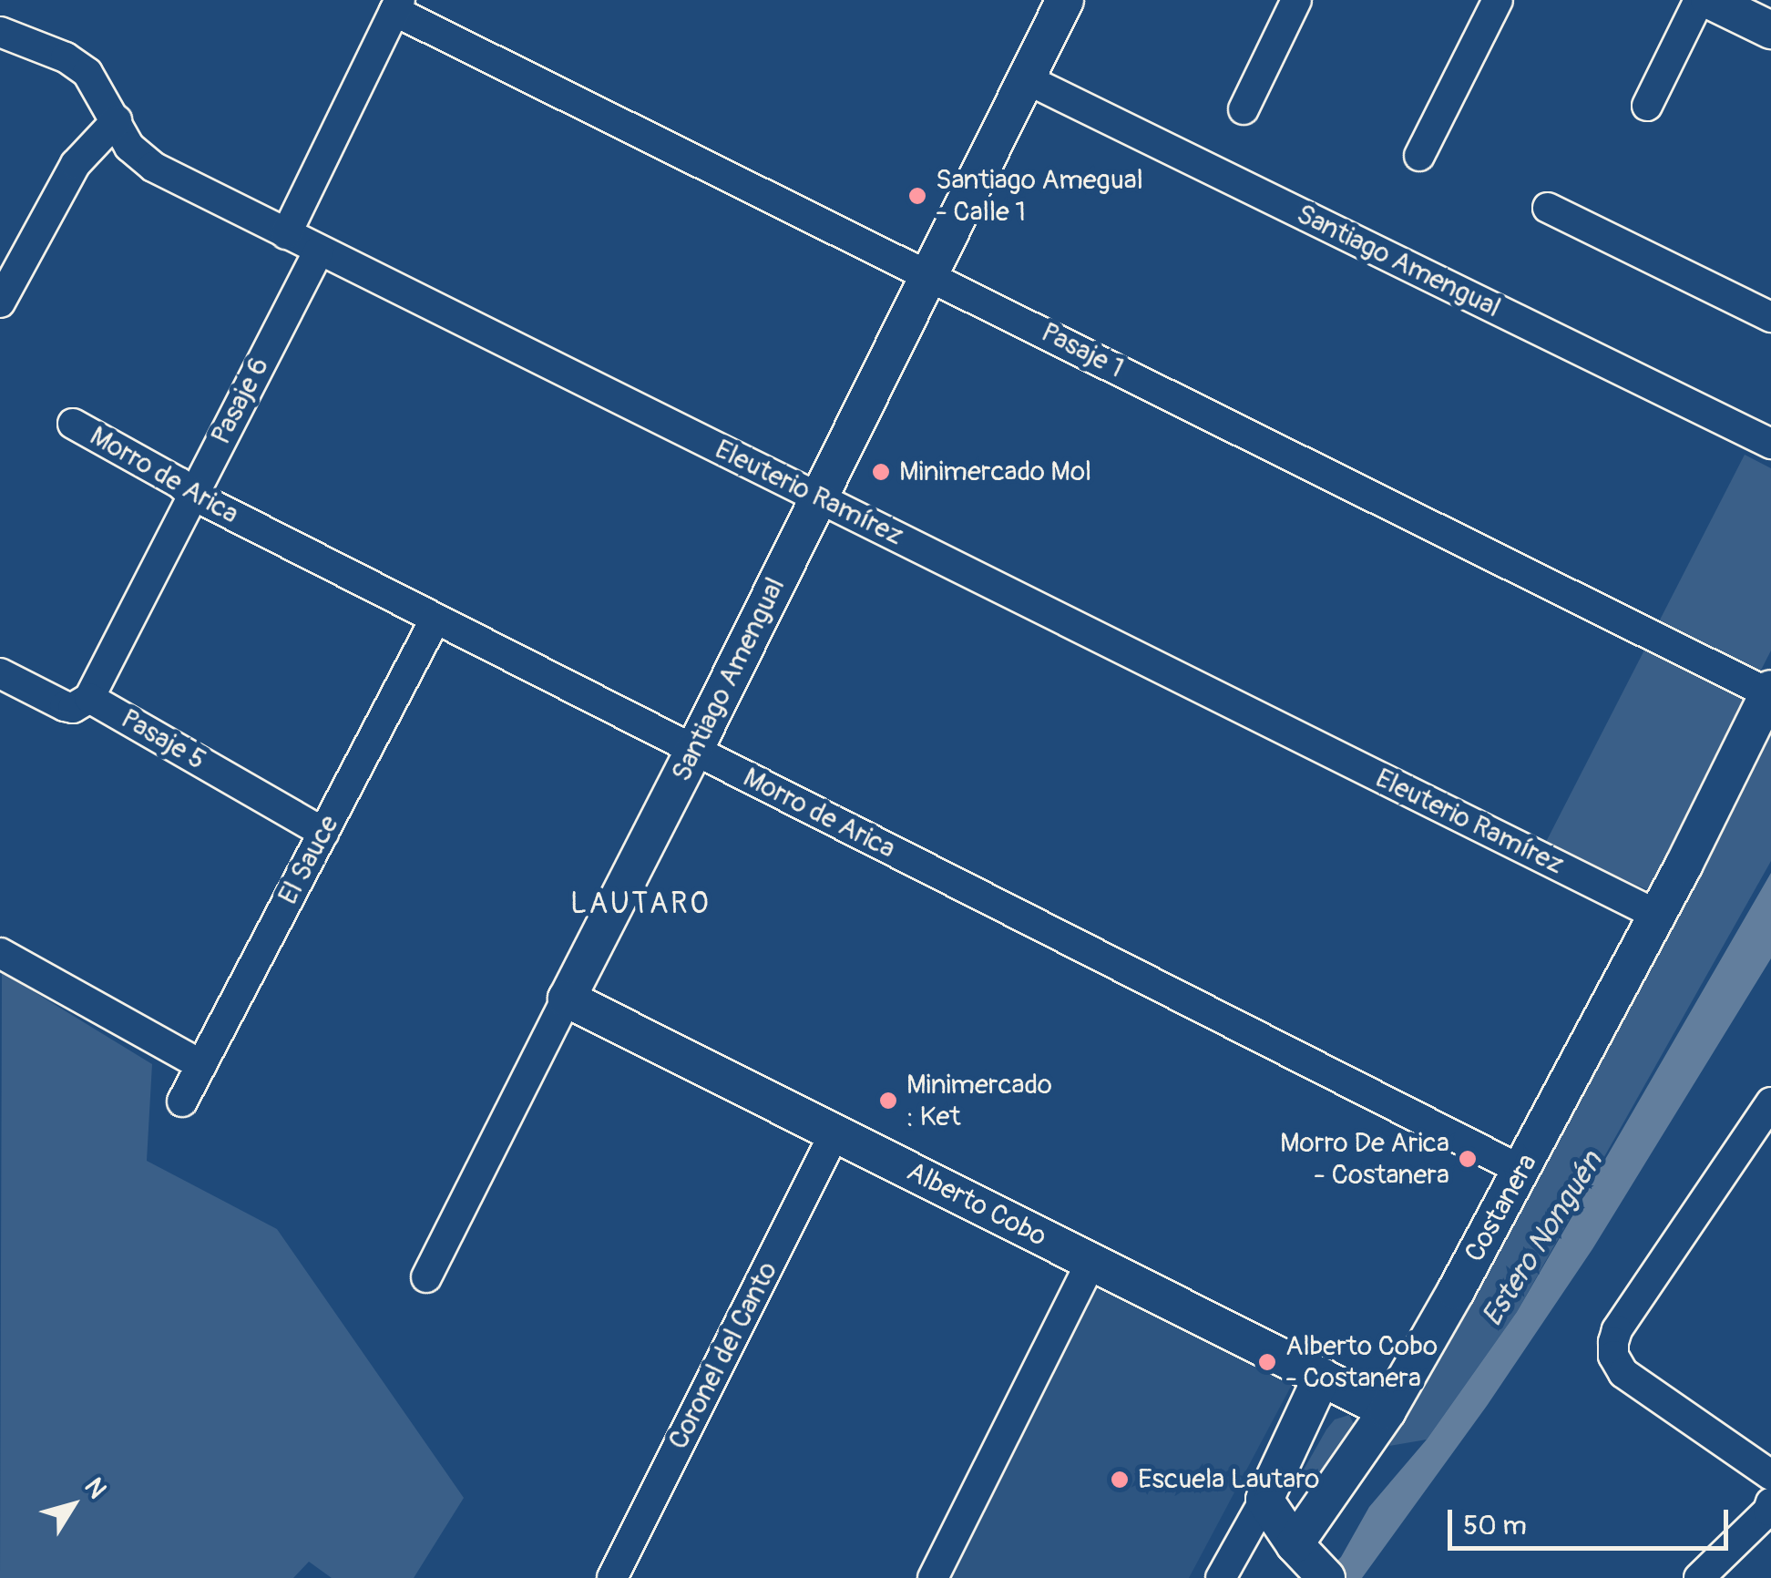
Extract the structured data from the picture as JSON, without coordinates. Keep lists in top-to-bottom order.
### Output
{
  "streets": {
    "street": [
      "Santiago Amengual",
      "Pasaje 1",
      "Pasaje 6",
      "Morro de Arica",
      "Eleuterio Ramírez",
      "Pasaje 5",
      "El Sauce",
      "Alberto Cobo",
      "Costanera",
      "Coronel del Canto"
    ]
  },
  "crossings": [
    ["Santiago Amengual", "Pasaje 1"],
    ["Santiago Amengual", "Morro de Arica"],
    ["Santiago Amengual", "Eleuterio Ramírez"],
    ["Santiago Amengual", "Alberto Cobo"],
    ["Pasaje 1", "Costanera"],
    ["Pasaje 6", "Morro de Arica"],
    ["Pasaje 6", "Eleuterio Ramírez"],
    ["Pasaje 6", "Pasaje 5"],
    ["Morro de Arica", "El Sauce"],
    ["Morro de Arica", "Costanera"],
    ["Eleuterio Ramírez", "Costanera"],
    ["Pasaje 5", "El Sauce"],
    ["Alberto Cobo", "Costanera"],
    ["Alberto Cobo", "Coronel del Canto"]
  ],
  "districts": ["LAUTARO"],
  "water": ["Estero Nonguén"],
  "places": [
    "Santiago Amegual - Calle 1",
    "Minimercado Mol",
    "Minimercado : Ket",
    "Morro De Arica - Costanera",
    "Alberto Cobo - Costanera",
    "Escuela Lautaro"
  ],
  "scale_bar": "50 m",
  "north": "top right"
}
